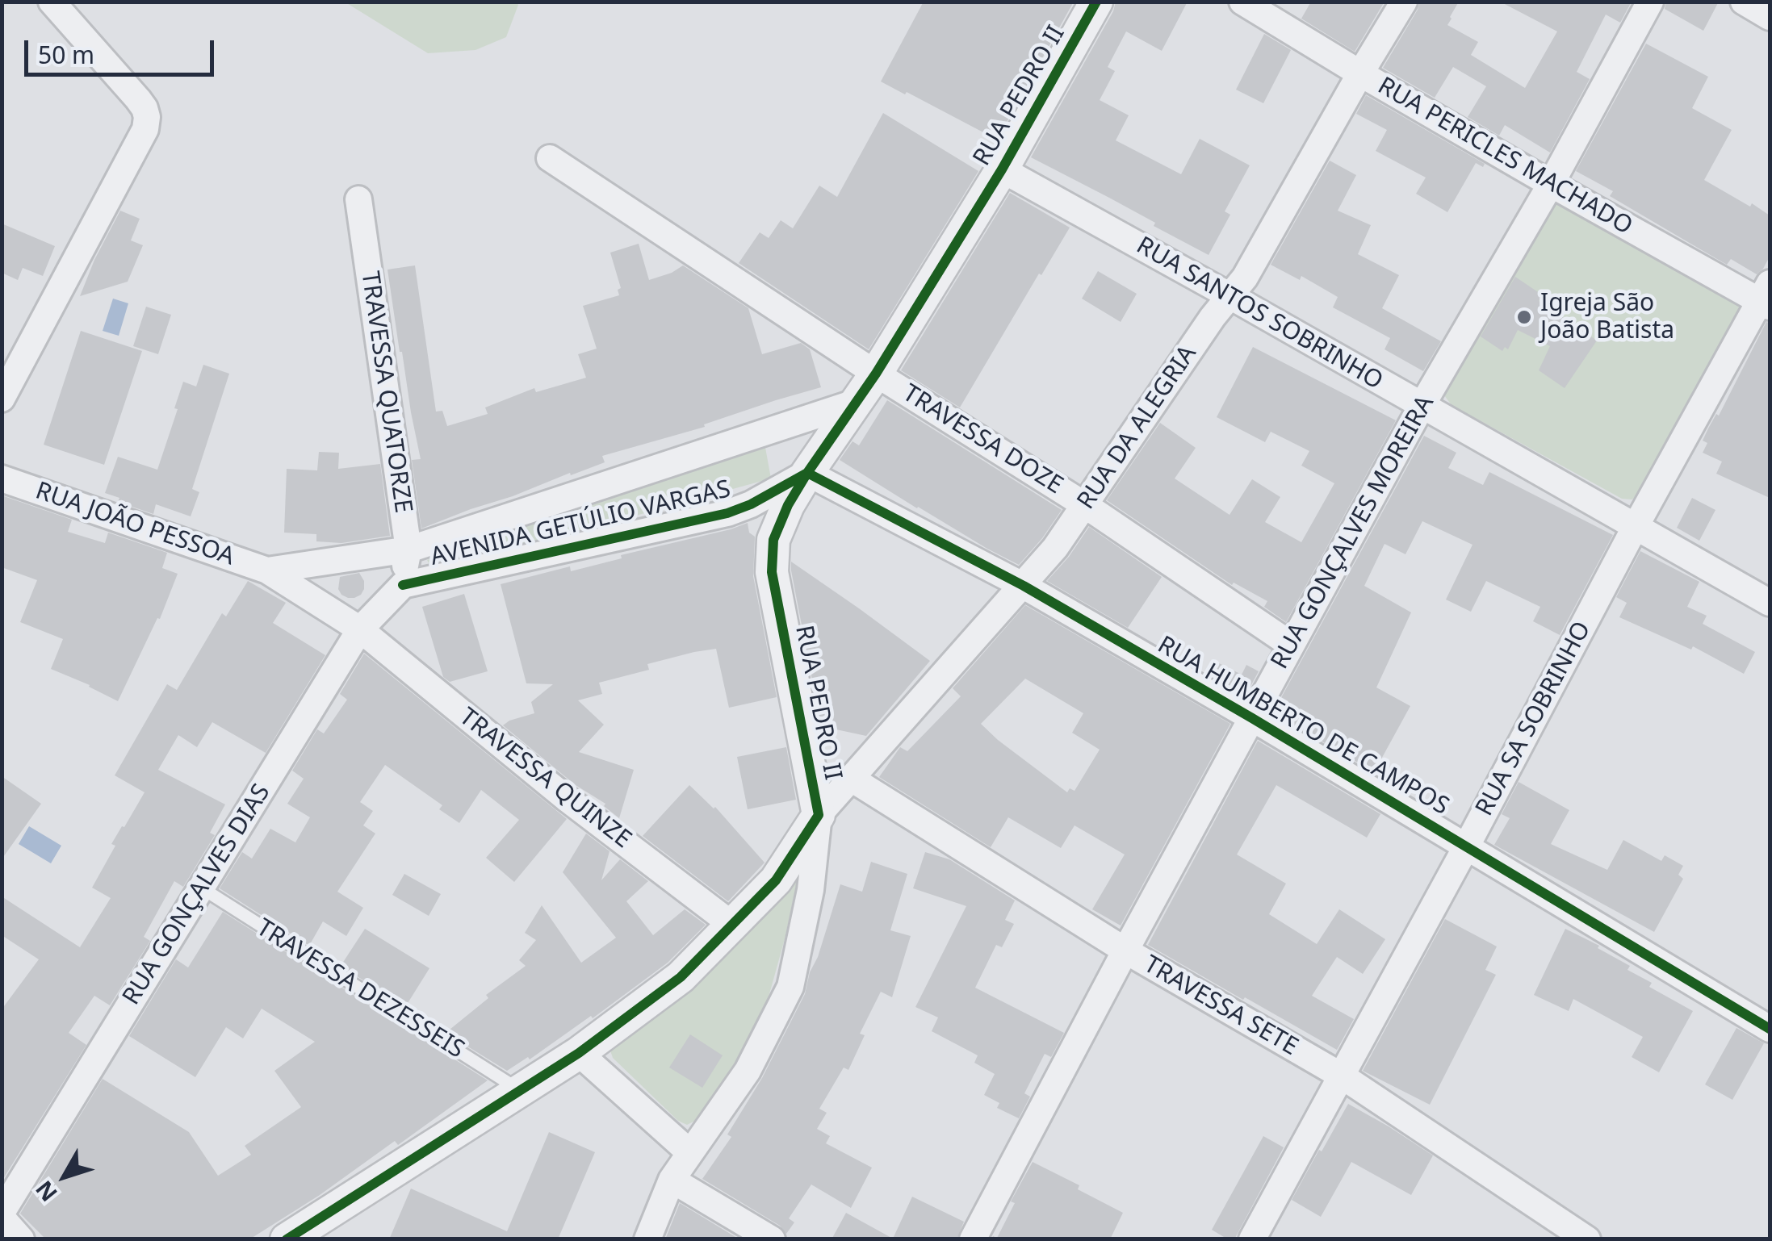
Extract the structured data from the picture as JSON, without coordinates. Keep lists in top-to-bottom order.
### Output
{
  "streets": {
    "street": [
      "RUA PEDRO II",
      "RUA PERICLES MACHADO",
      "RUA SANTOS SOBRINHO",
      "TRAVESSA QUATORZE",
      "RUA DA ALEGRIA",
      "TRAVESSA DOZE",
      "AVENIDA GETÚLIO VARGAS",
      "RUA JOÃO PESSOA",
      "RUA GONÇALVES MOREIRA",
      "RUA SA SOBRINHO",
      "RUA HUMBERTO DE CAMPOS",
      "TRAVESSA QUINZE",
      "RUA GONÇALVES DIAS",
      "TRAVESSA SETE"
    ],
    "lane": ["TRAVESSA DEZESSEIS"]
  },
  "crossings": [
    ["RUA PEDRO II", "RUA SANTOS SOBRINHO"],
    ["RUA PEDRO II", "RUA DA ALEGRIA"],
    ["RUA PEDRO II", "TRAVESSA DOZE"],
    ["RUA PEDRO II", "AVENIDA GETÚLIO VARGAS"],
    ["RUA PEDRO II", "RUA HUMBERTO DE CAMPOS"],
    ["RUA PEDRO II", "TRAVESSA QUINZE"],
    ["RUA PEDRO II", "TRAVESSA DEZESSEIS"],
    ["RUA PERICLES MACHADO", "RUA DA ALEGRIA"],
    ["RUA PERICLES MACHADO", "RUA GONÇALVES MOREIRA"],
    ["RUA PERICLES MACHADO", "RUA SA SOBRINHO"],
    ["RUA SANTOS SOBRINHO", "RUA DA ALEGRIA"],
    ["RUA SANTOS SOBRINHO", "RUA GONÇALVES MOREIRA"],
    ["RUA SANTOS SOBRINHO", "RUA SA SOBRINHO"],
    ["TRAVESSA QUATORZE", "AVENIDA GETÚLIO VARGAS"],
    ["TRAVESSA QUATORZE", "RUA JOÃO PESSOA"],
    ["TRAVESSA QUATORZE", "RUA GONÇALVES DIAS"],
    ["RUA DA ALEGRIA", "TRAVESSA DOZE"],
    ["RUA DA ALEGRIA", "RUA HUMBERTO DE CAMPOS"],
    ["RUA DA ALEGRIA", "TRAVESSA SETE"],
    ["TRAVESSA DOZE", "RUA GONÇALVES MOREIRA"],
    ["AVENIDA GETÚLIO VARGAS", "RUA JOÃO PESSOA"],
    ["AVENIDA GETÚLIO VARGAS", "RUA HUMBERTO DE CAMPOS"],
    ["AVENIDA GETÚLIO VARGAS", "RUA GONÇALVES DIAS"],
    ["RUA JOÃO PESSOA", "TRAVESSA QUINZE"],
    ["RUA JOÃO PESSOA", "RUA GONÇALVES DIAS"],
    ["RUA GONÇALVES MOREIRA", "RUA HUMBERTO DE CAMPOS"],
    ["RUA GONÇALVES MOREIRA", "TRAVESSA SETE"],
    ["RUA SA SOBRINHO", "RUA HUMBERTO DE CAMPOS"],
    ["RUA SA SOBRINHO", "TRAVESSA SETE"],
    ["TRAVESSA QUINZE", "RUA GONÇALVES DIAS"],
    ["RUA GONÇALVES DIAS", "TRAVESSA DEZESSEIS"]
  ],
  "places": ["Igreja São João Batista"],
  "scale_bar": "50 m",
  "north": "bottom left"
}
